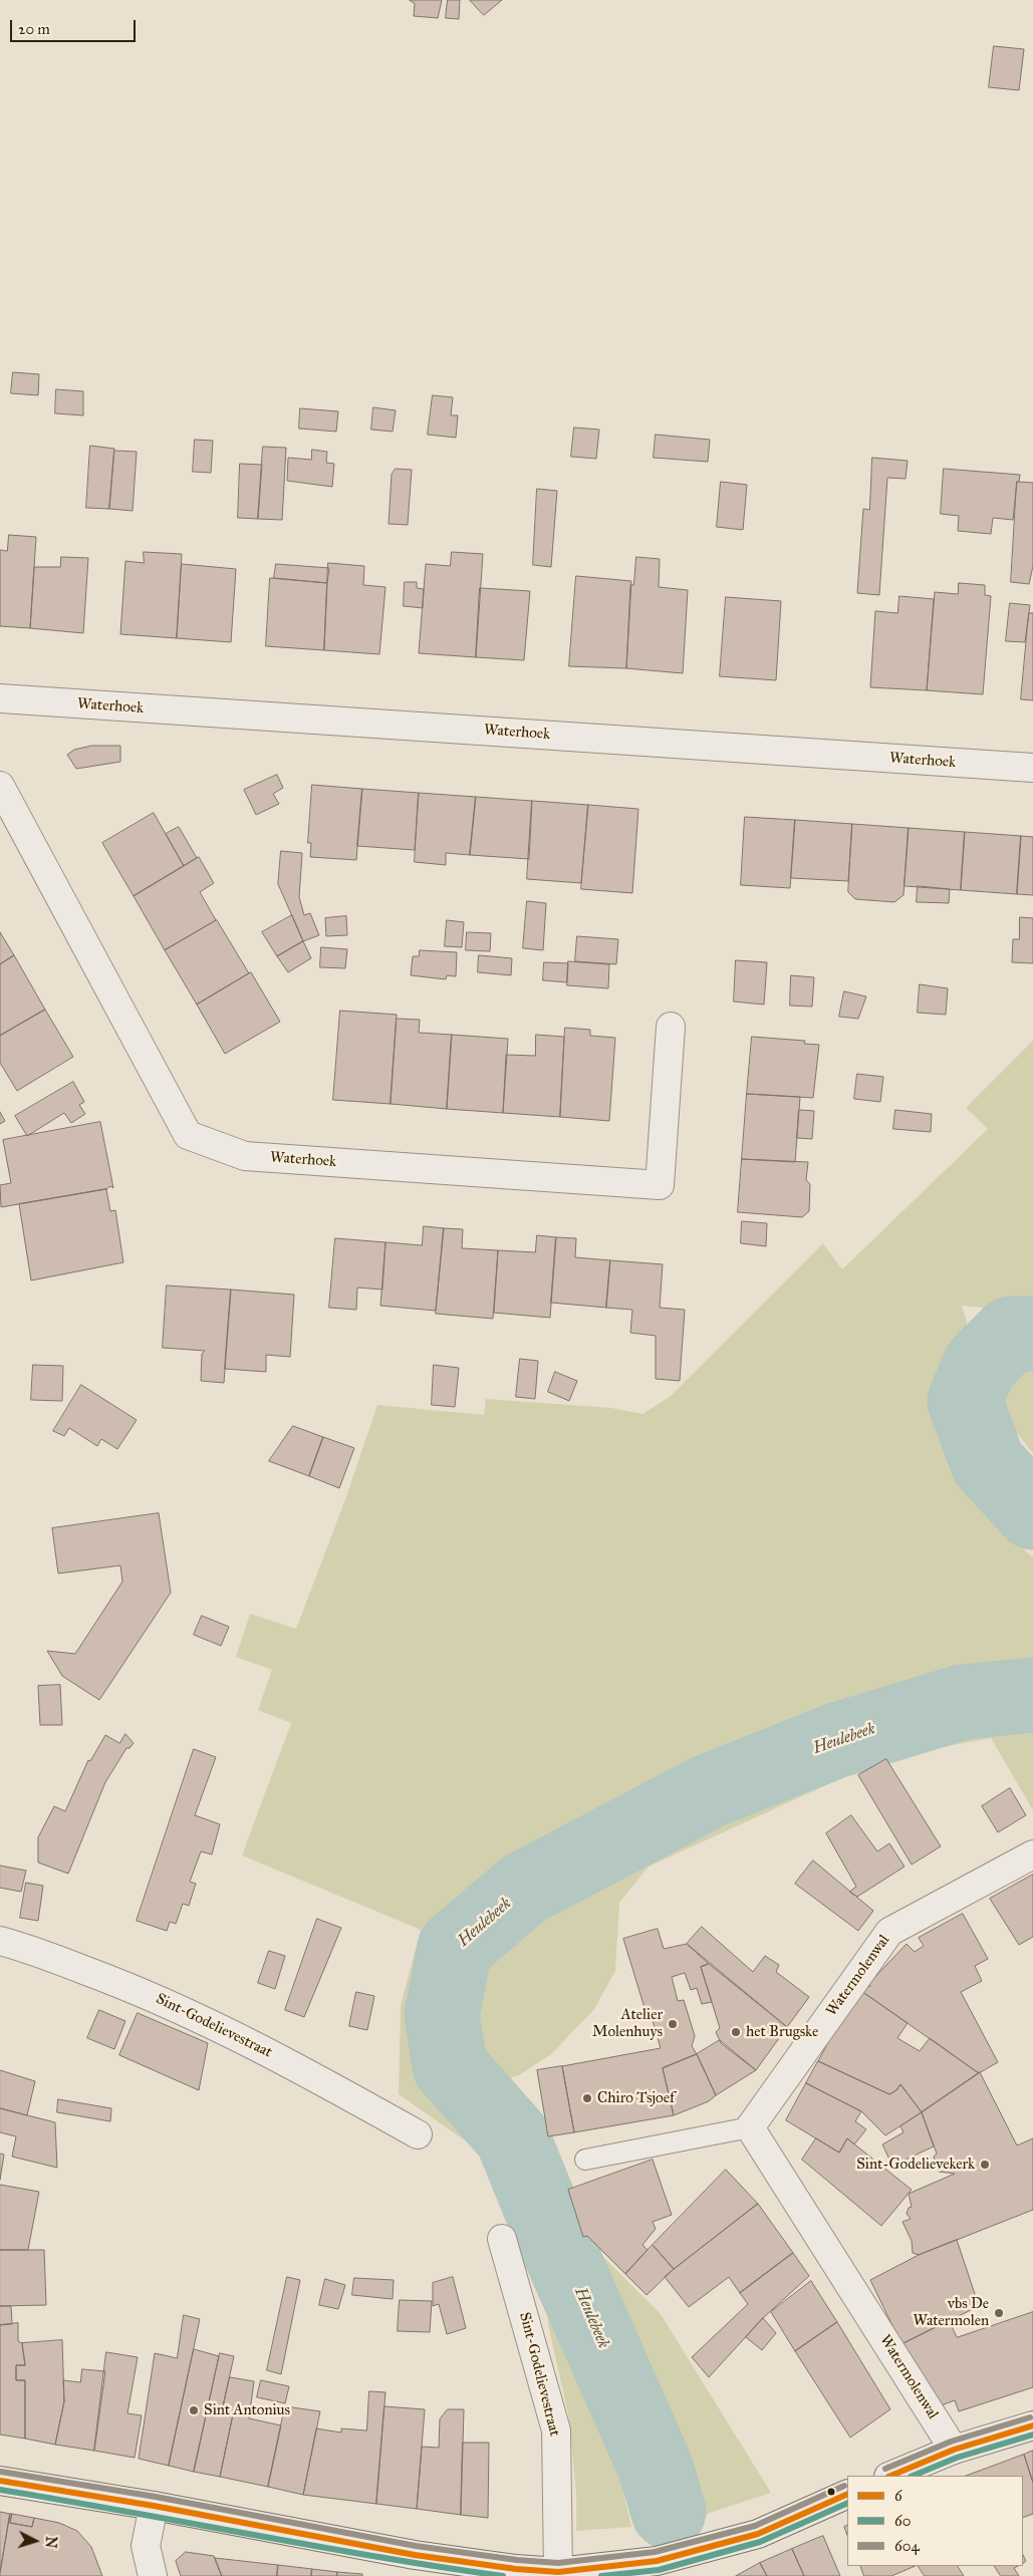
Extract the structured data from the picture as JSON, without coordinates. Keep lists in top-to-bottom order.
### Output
{
  "streets": {
    "street": ["Waterhoek", "Watermolenwal", "Sint-Godelievestraat"]
  },
  "water": ["Heulebeek"],
  "places": [
    "Atelier Molenhuys",
    "het Brugske",
    "Chiro Tsjoef",
    "Sint-Godelievekerk",
    "vbs De Watermolen",
    "Sint Antonius"
  ],
  "lines": ["transit line 604", "transit line 6", "transit line 60"],
  "legend": ["6", "60", "604"],
  "scale_bar": "20 m",
  "north": "right"
}
